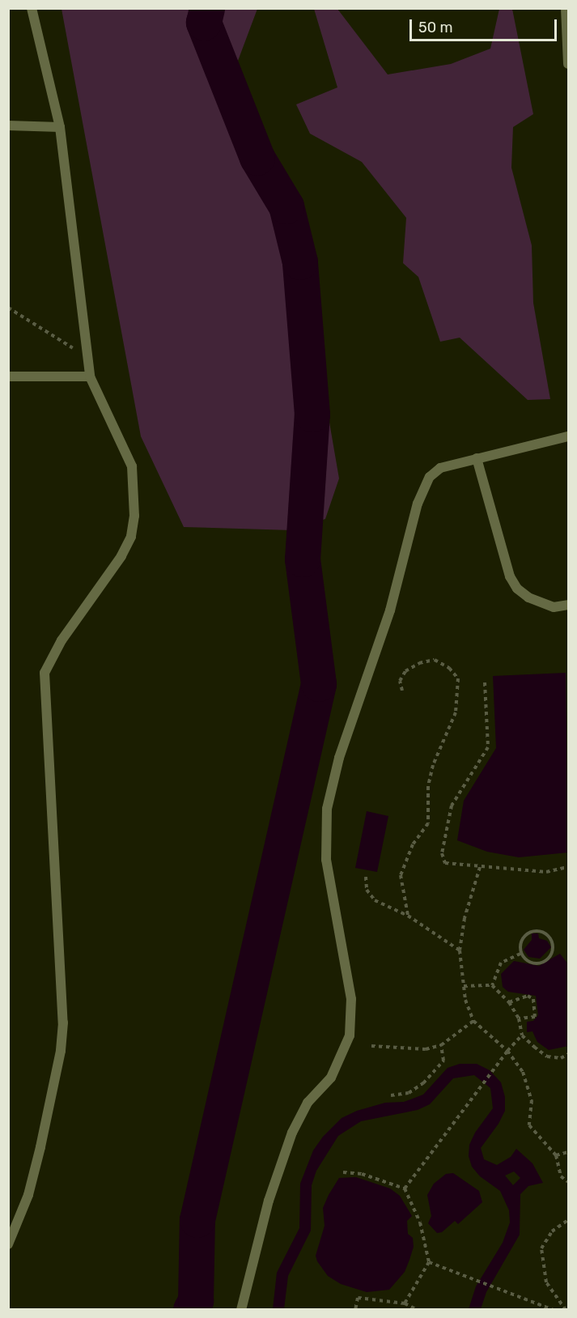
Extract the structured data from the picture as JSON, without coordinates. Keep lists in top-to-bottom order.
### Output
{
  "scale_bar": "50 m"
}
